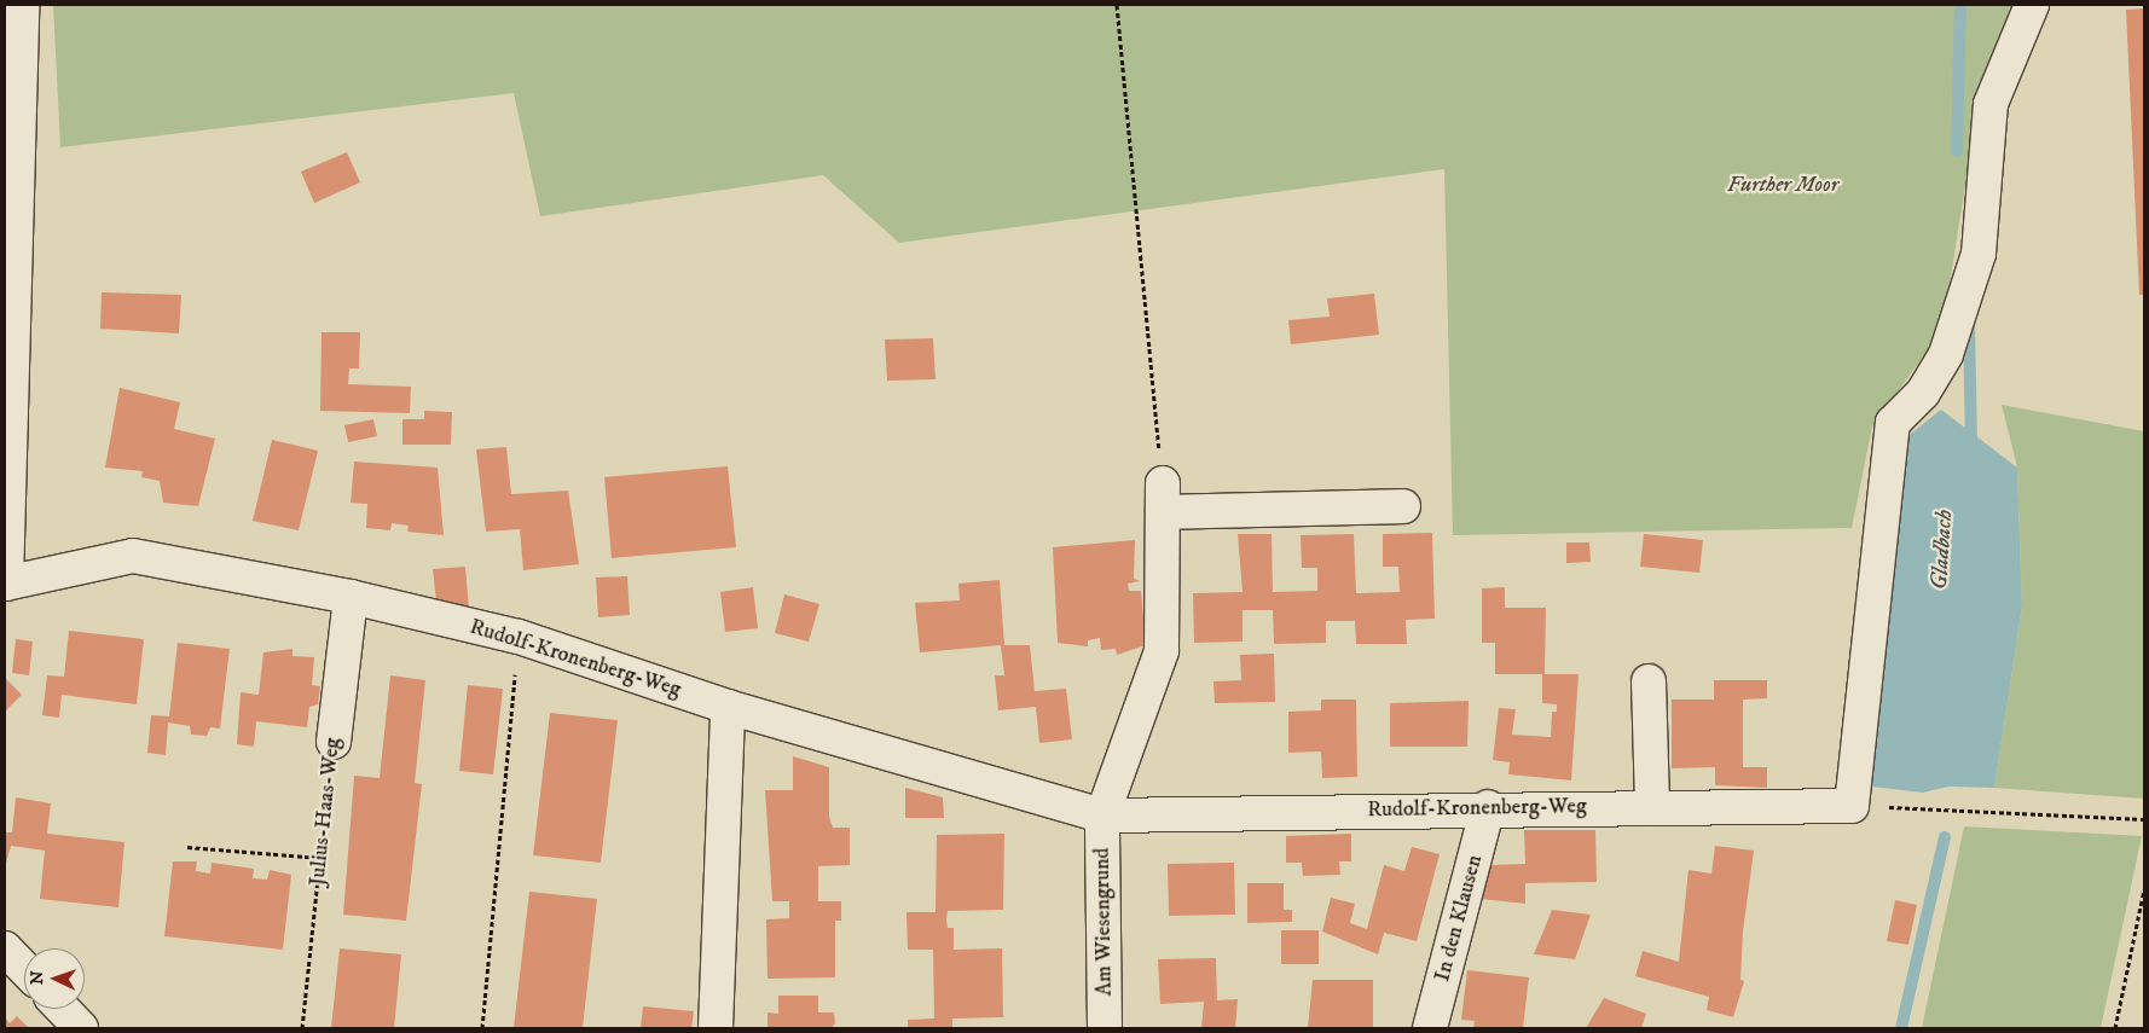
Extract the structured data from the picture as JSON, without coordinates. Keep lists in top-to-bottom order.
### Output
{
  "streets": {
    "street": [
      "Rudolf-Kronenberg-Weg",
      "Julius-Haas-Weg",
      "In den Klausen",
      "Am Wiesengrund"
    ]
  },
  "crossings": [
    ["Rudolf-Kronenberg-Weg", "Julius-Haas-Weg"],
    ["Rudolf-Kronenberg-Weg", "In den Klausen"],
    ["Rudolf-Kronenberg-Weg", "Am Wiesengrund"]
  ],
  "water": ["Gladbach"],
  "parks": ["Further Moor"],
  "north": "left"
}
